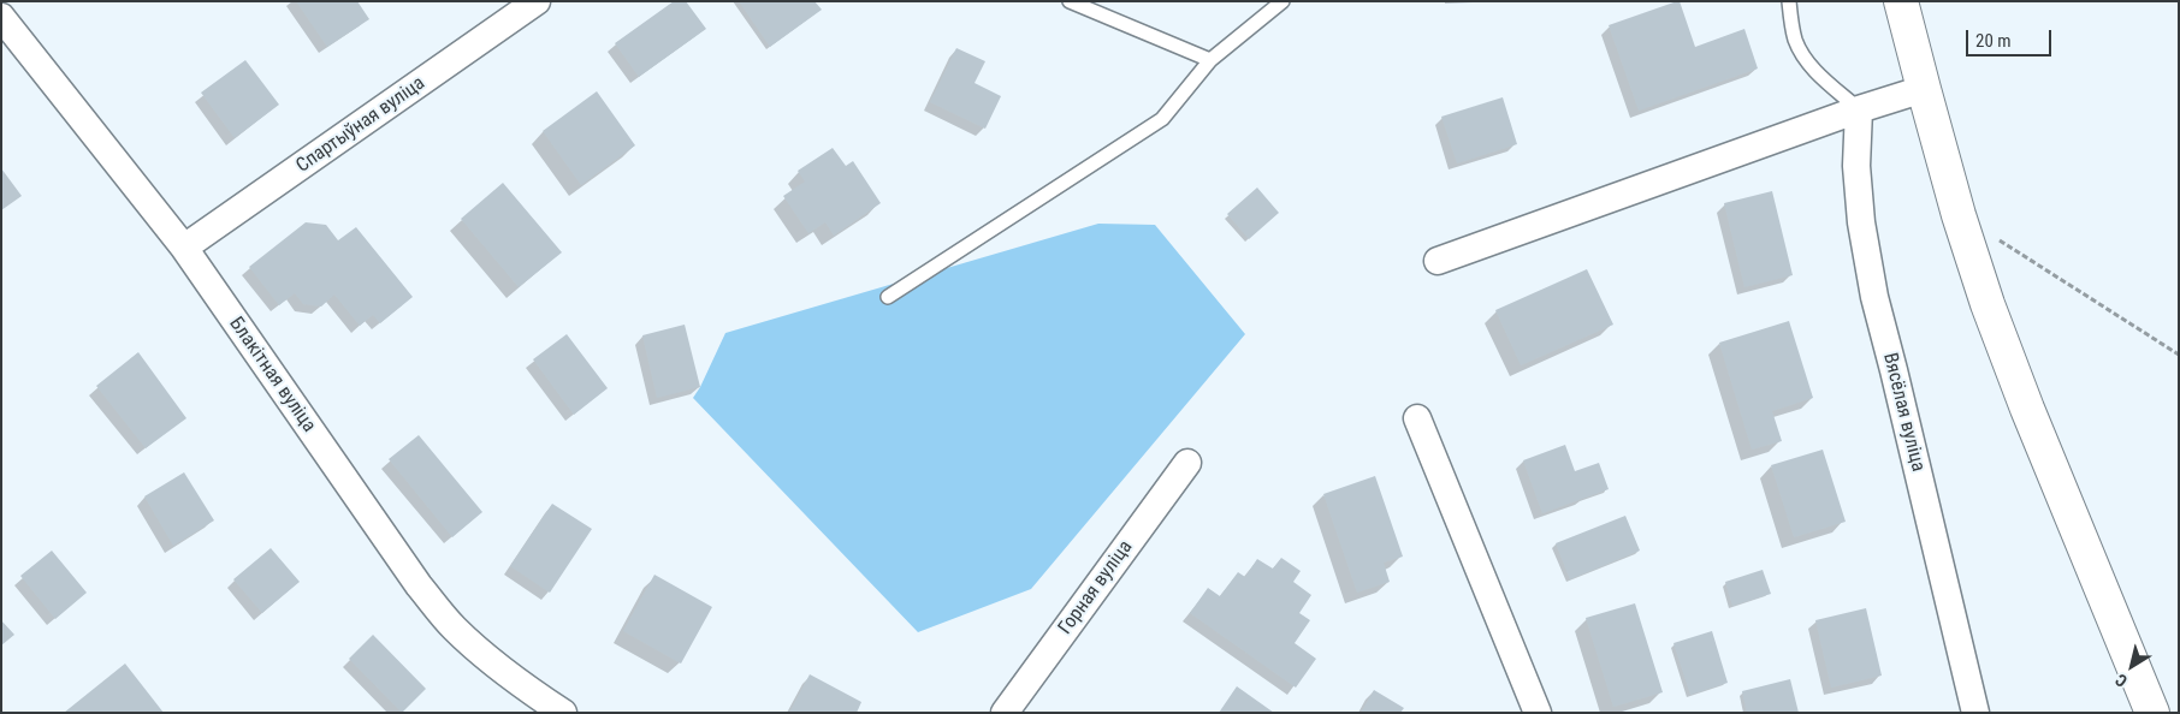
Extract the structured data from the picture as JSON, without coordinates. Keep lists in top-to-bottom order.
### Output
{
  "streets": {
    "street": [
      "Спартыўная вуліца",
      "Блакітная вуліца",
      "Вясёлая вуліца",
      "Горная вуліца"
    ]
  },
  "crossings": [
    ["Спартыўная вуліца", "Блакітная вуліца"]
  ],
  "scale_bar": "20 m",
  "north": "bottom left"
}
